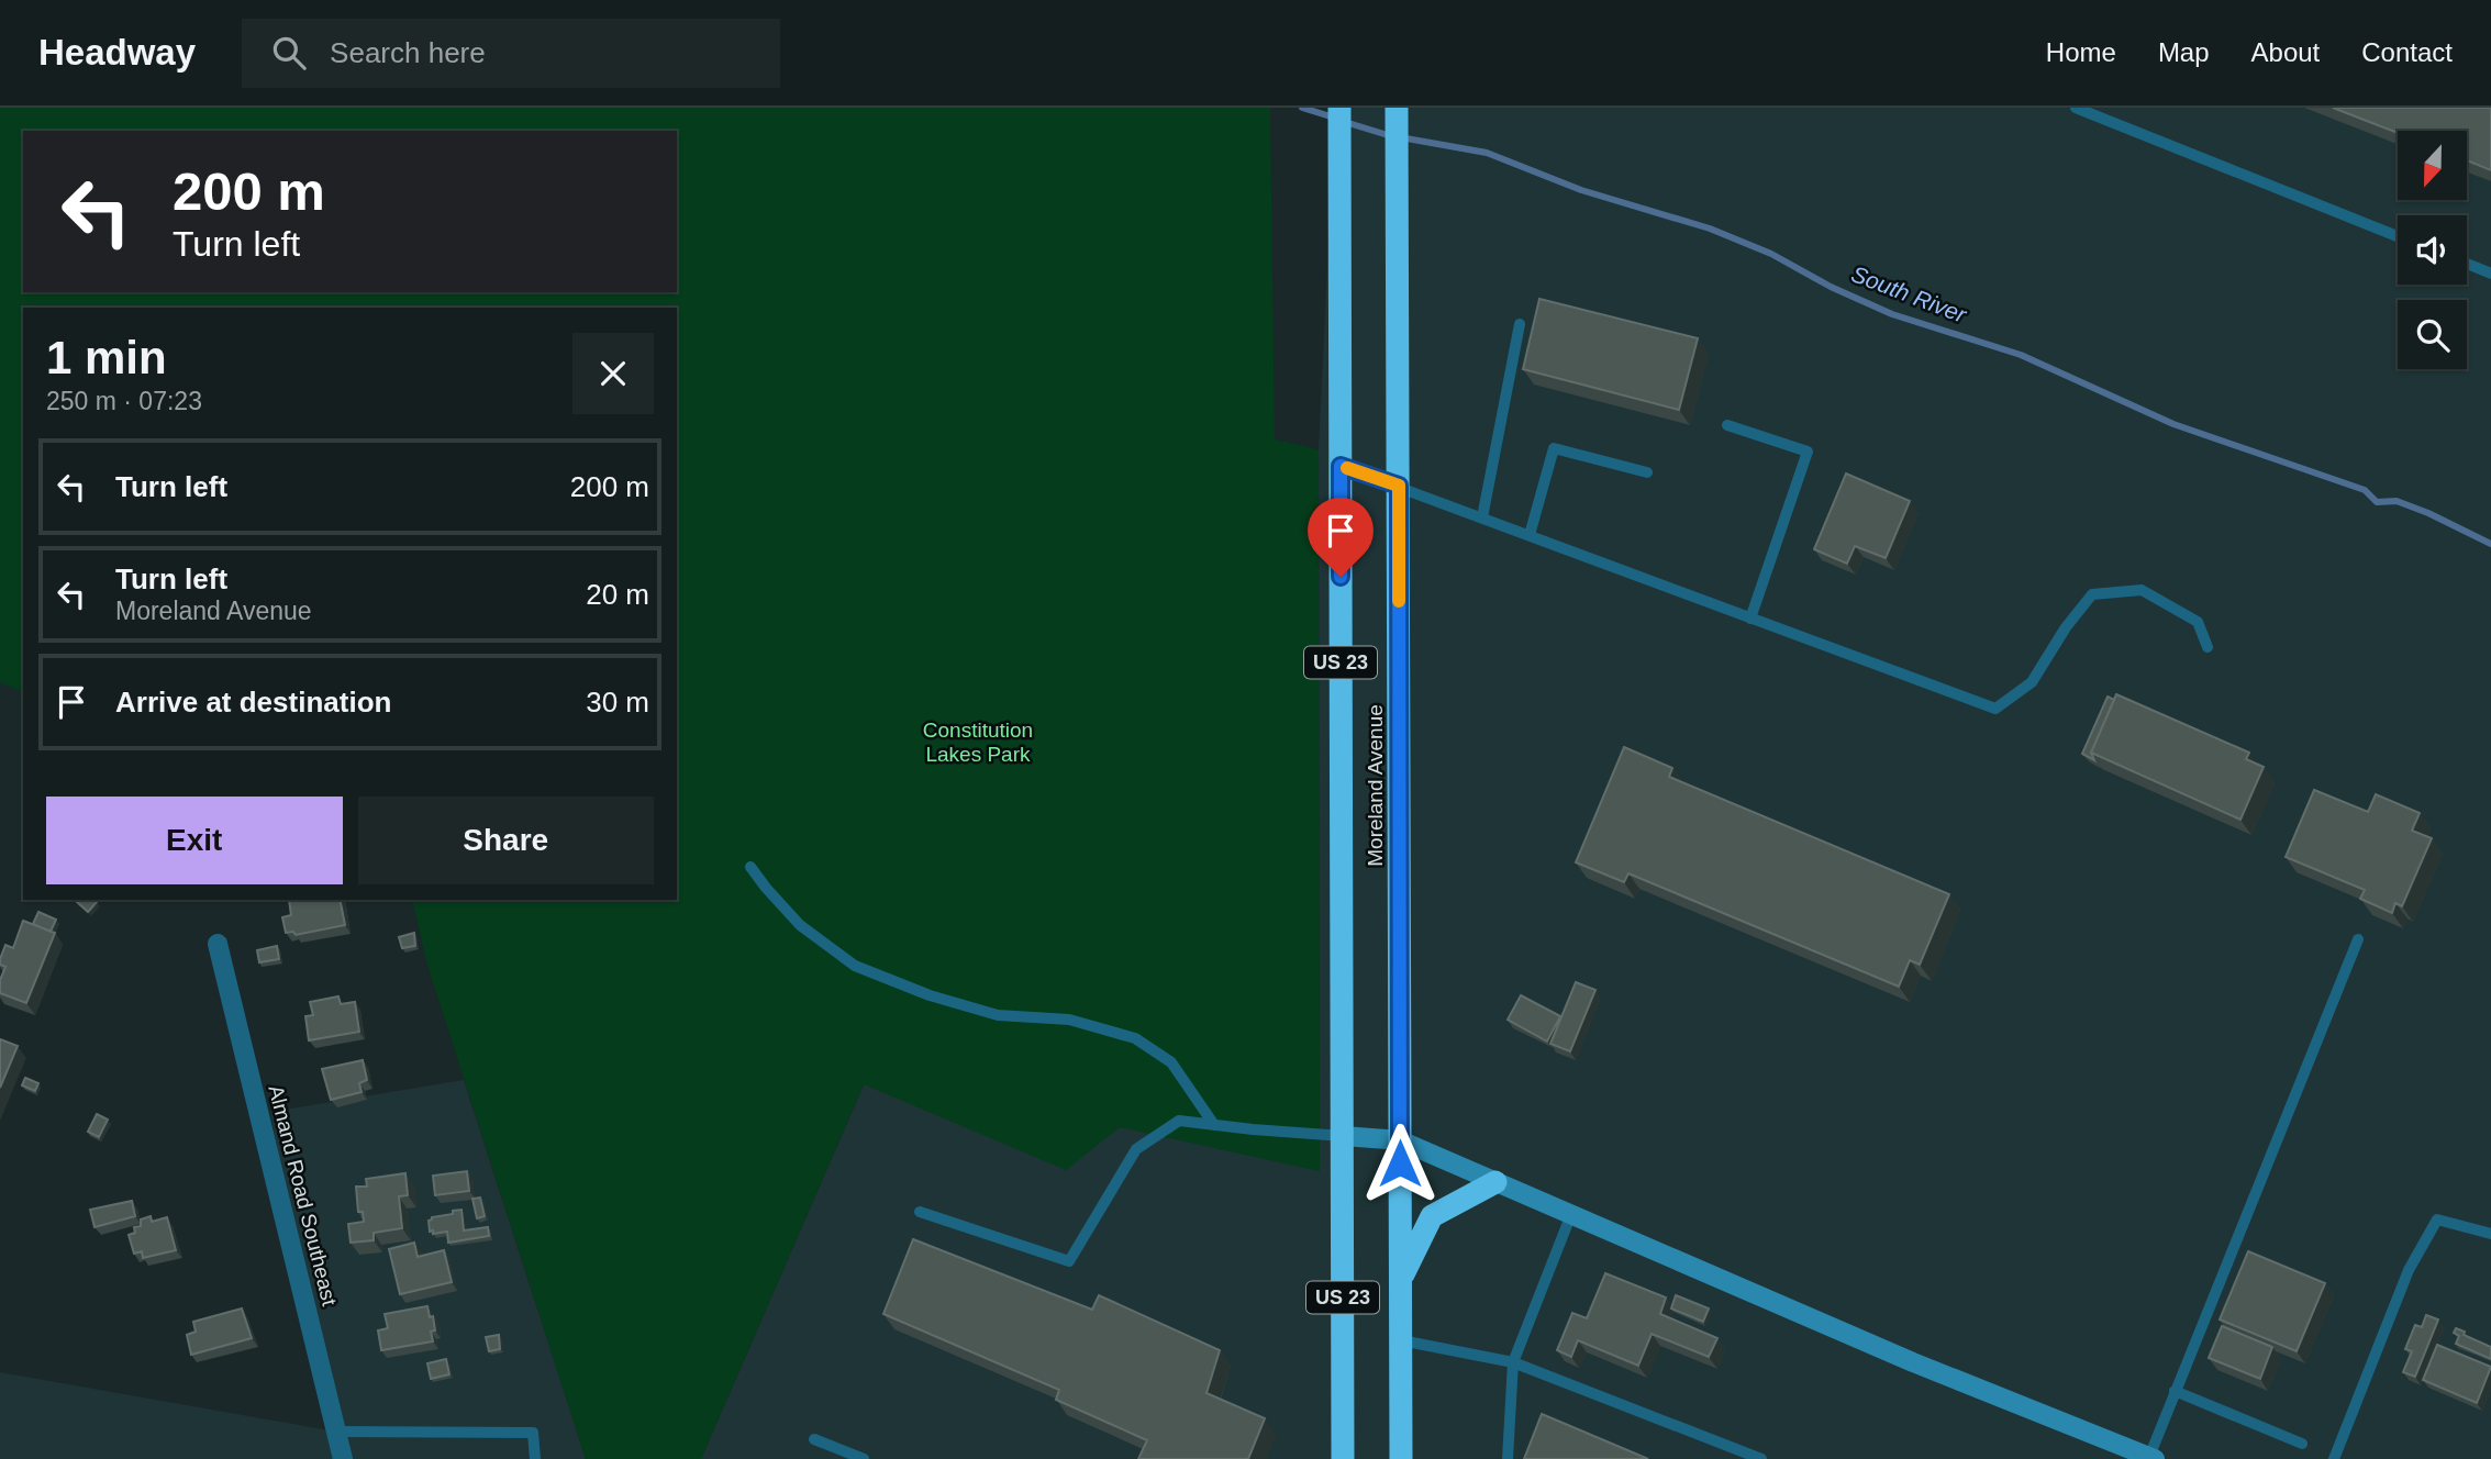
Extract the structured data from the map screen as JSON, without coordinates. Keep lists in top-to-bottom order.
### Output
{
  "streets": {
    "highway": ["US 23", "Moreland Avenue"],
    "street": ["Almand Road Southeast"]
  },
  "crossings": [
    ["US 23", "Moreland Avenue"]
  ],
  "water": ["South River"],
  "parks": ["Constitution Lakes Park"],
  "north": "bottom",
  "page": {
    "header": "Headway",
    "search": "Search here",
    "nav": [
      "Home",
      "Map",
      "About",
      "Contact"
    ],
    "turn": ["200 m", "Turn left"],
    "heading": ["1 min", "250 m · 07:23"],
    "list": [
      {
        "name": "Turn left",
        "value": "200 m"
      },
      {
        "name": "Turn left",
        "note": "Moreland Avenue",
        "value": "20 m"
      },
      {
        "name": "Arrive at destination",
        "value": "30 m"
      }
    ],
    "buttons": ["Exit", "Share"]
  }
}
